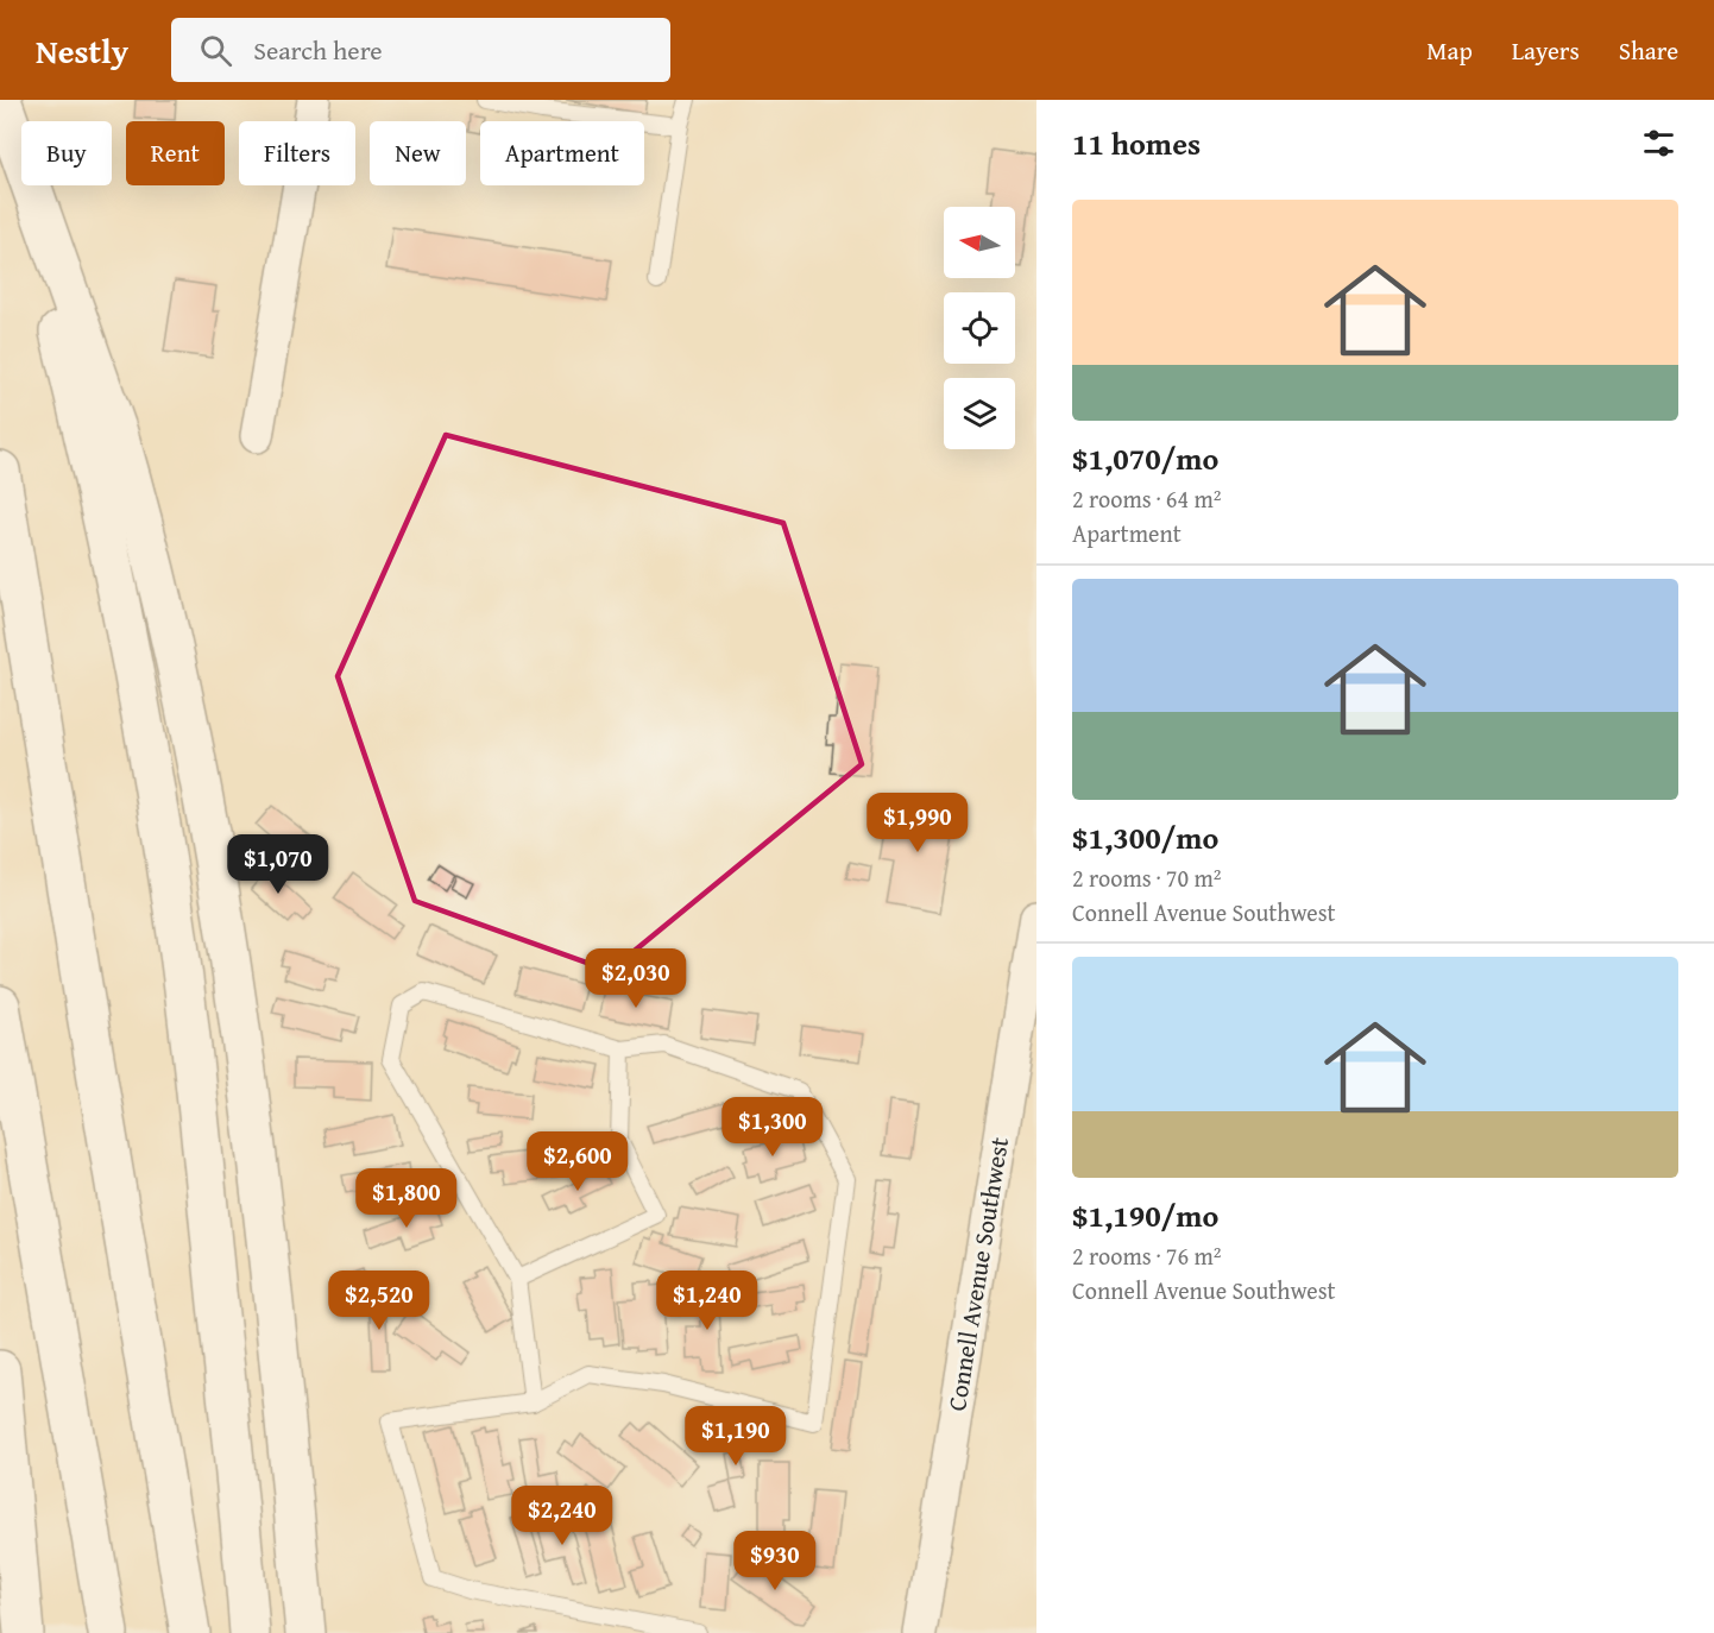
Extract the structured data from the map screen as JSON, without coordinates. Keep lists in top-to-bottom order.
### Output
{
  "streets": {
    "street": ["Connell Avenue Southwest"]
  },
  "north": "left",
  "page": {
    "header": "Nestly",
    "search": "Search here",
    "nav": ["Map", "Layers", "Share"],
    "heading": "11 homes",
    "chip": [
      "Buy",
      "Rent",
      "Filters",
      "New",
      "Apartment"
    ],
    "list": [
      {
        "name": "$1,070/mo",
        "note": "2 rooms · 64 m² · Apartment"
      },
      {
        "name": "$1,300/mo",
        "note": "2 rooms · 70 m² · Connell Avenue Southwest"
      },
      {
        "name": "$1,190/mo",
        "note": "2 rooms · 76 m² · Connell Avenue Southwest"
      }
    ],
    "price": [
      "$1,990",
      "$1,070",
      "$2,030",
      "$1,300",
      "$2,600",
      "$1,800",
      "$2,520",
      "$1,240",
      "$1,190",
      "$2,240",
      "$930"
    ]
  }
}
